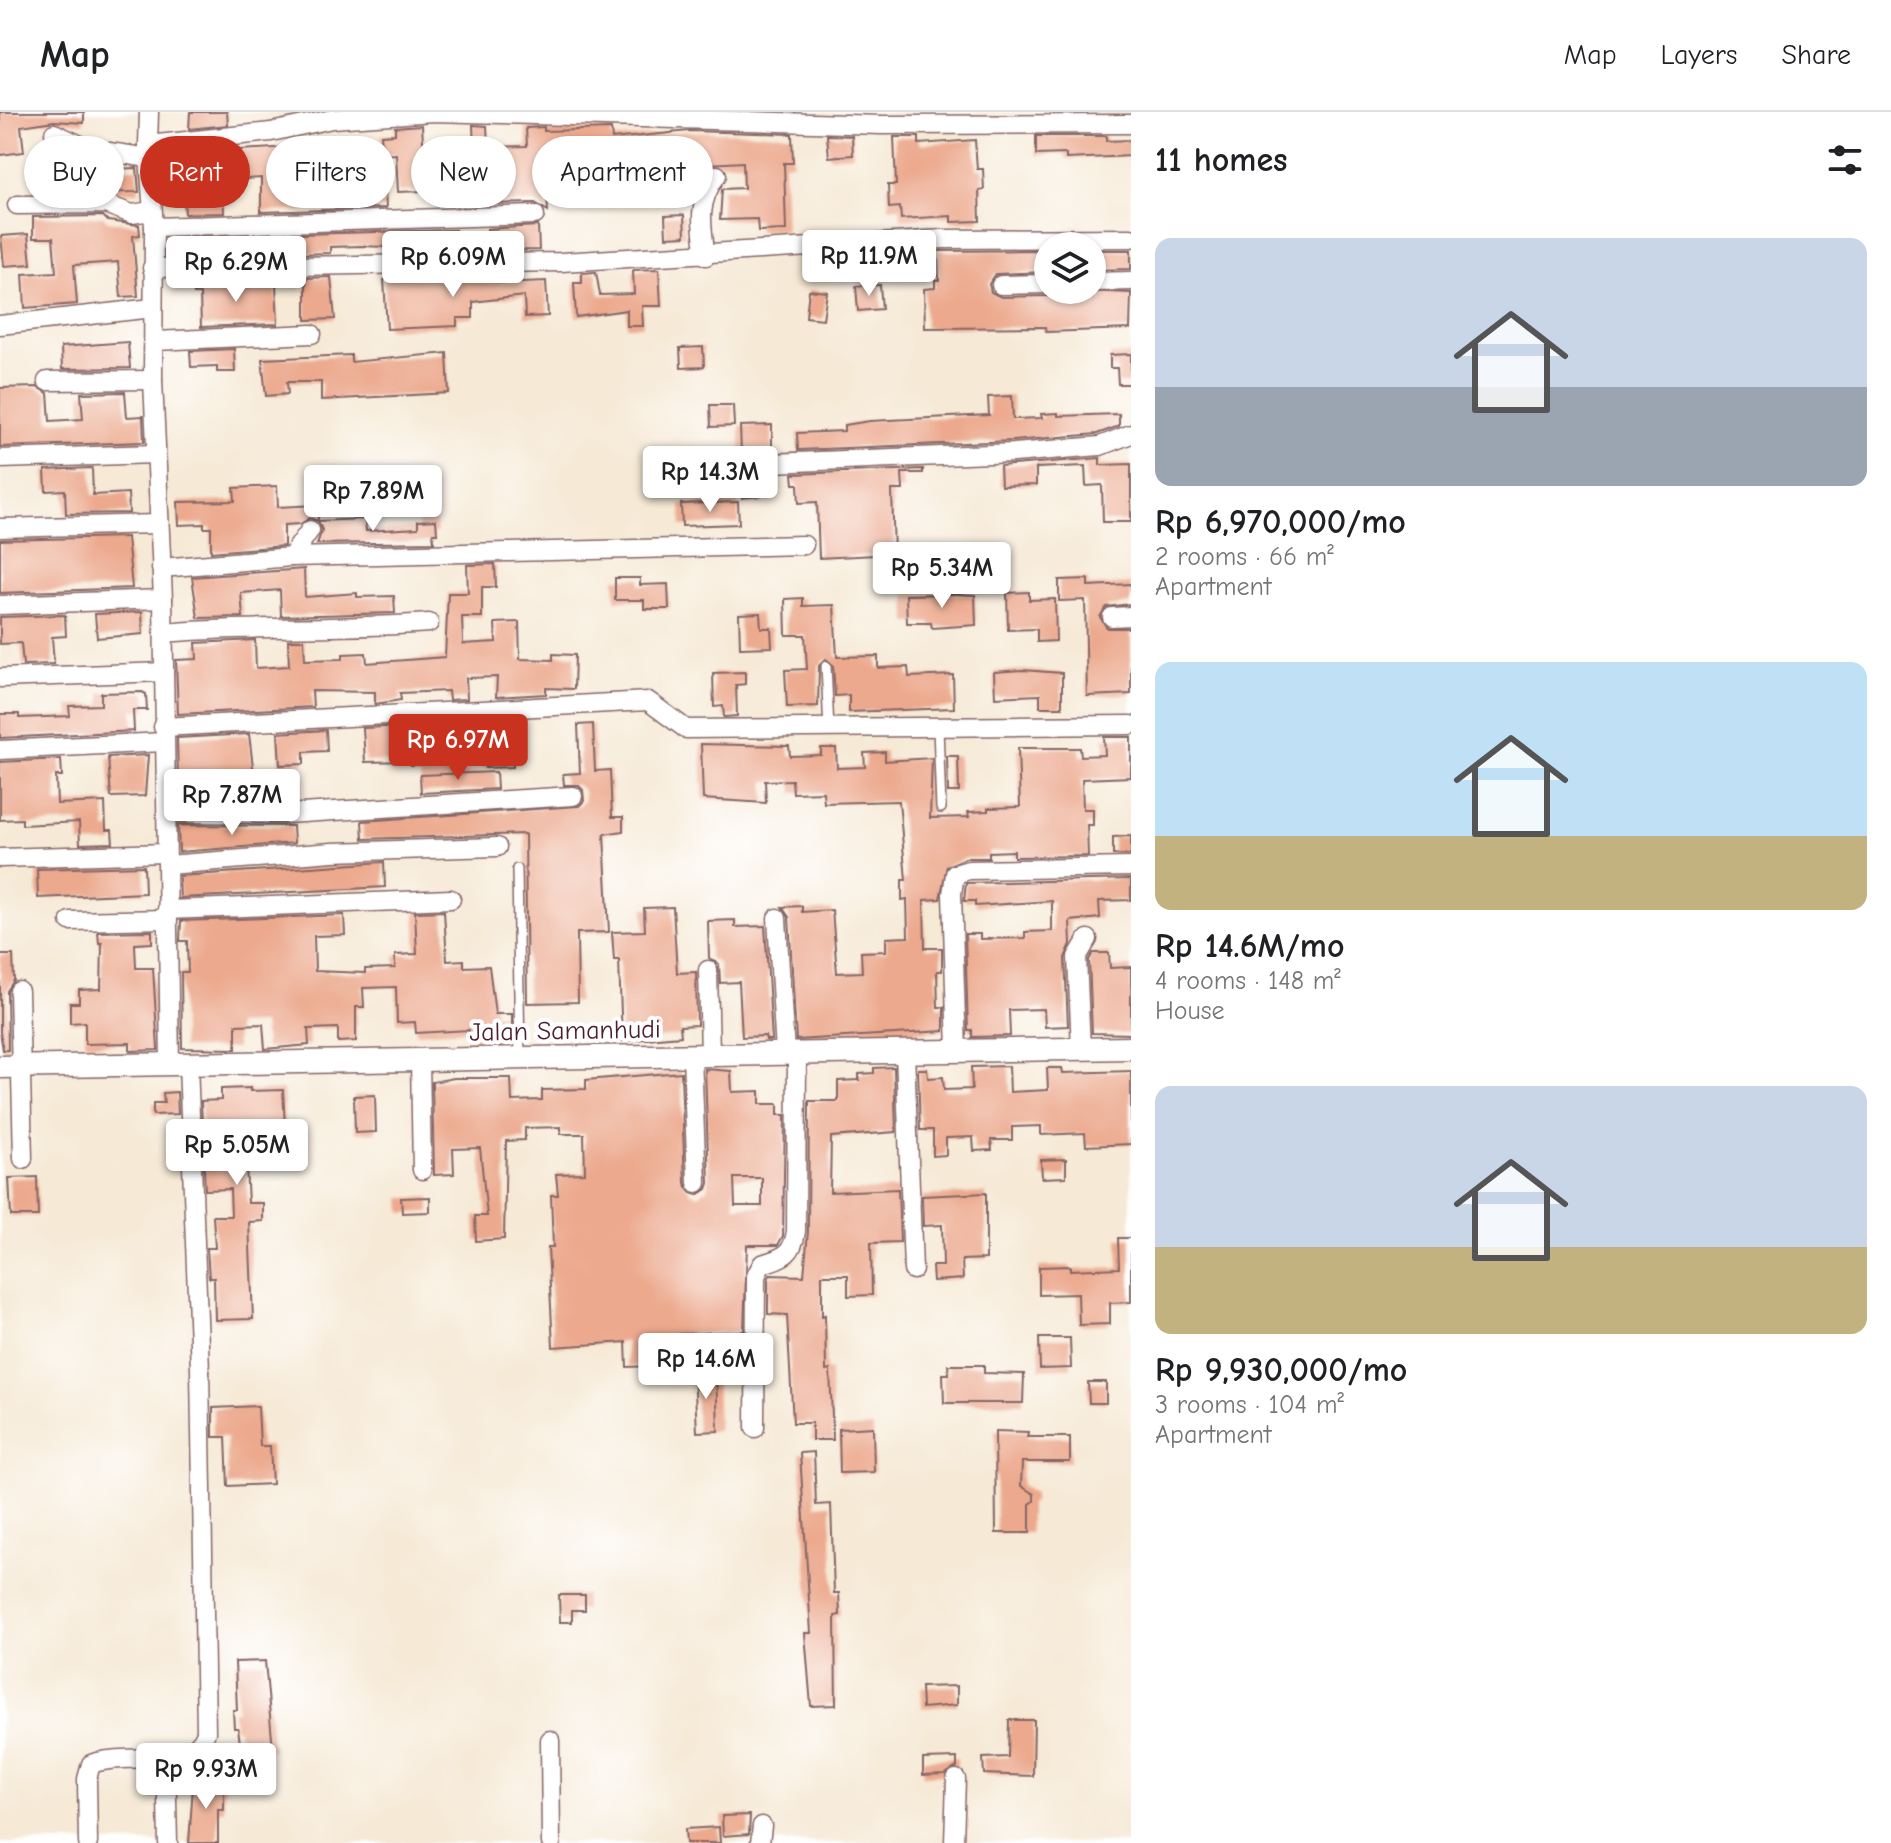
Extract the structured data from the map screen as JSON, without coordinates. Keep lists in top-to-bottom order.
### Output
{
  "streets": {
    "street": ["Jalan Samanhudi"]
  },
  "page": {
    "header": "Map",
    "nav": ["Map", "Layers", "Share"],
    "heading": "11 homes",
    "chip": [
      "Buy",
      "Rent",
      "Filters",
      "New",
      "Apartment"
    ],
    "list": [
      {
        "name": "Rp 6,970,000/mo",
        "note": "2 rooms · 66 m² · Apartment"
      },
      {
        "name": "Rp 14.6M/mo",
        "note": "4 rooms · 148 m² · House"
      },
      {
        "name": "Rp 9,930,000/mo",
        "note": "3 rooms · 104 m² · Apartment"
      }
    ],
    "price": [
      "Rp 11.9M",
      "Rp 6.09M",
      "Rp 6.29M",
      "Rp 14.3M",
      "Rp 7.89M",
      "Rp 5.34M",
      "Rp 6.97M",
      "Rp 7.87M",
      "Rp 5.05M",
      "Rp 14.6M",
      "Rp 9.93M"
    ]
  }
}
